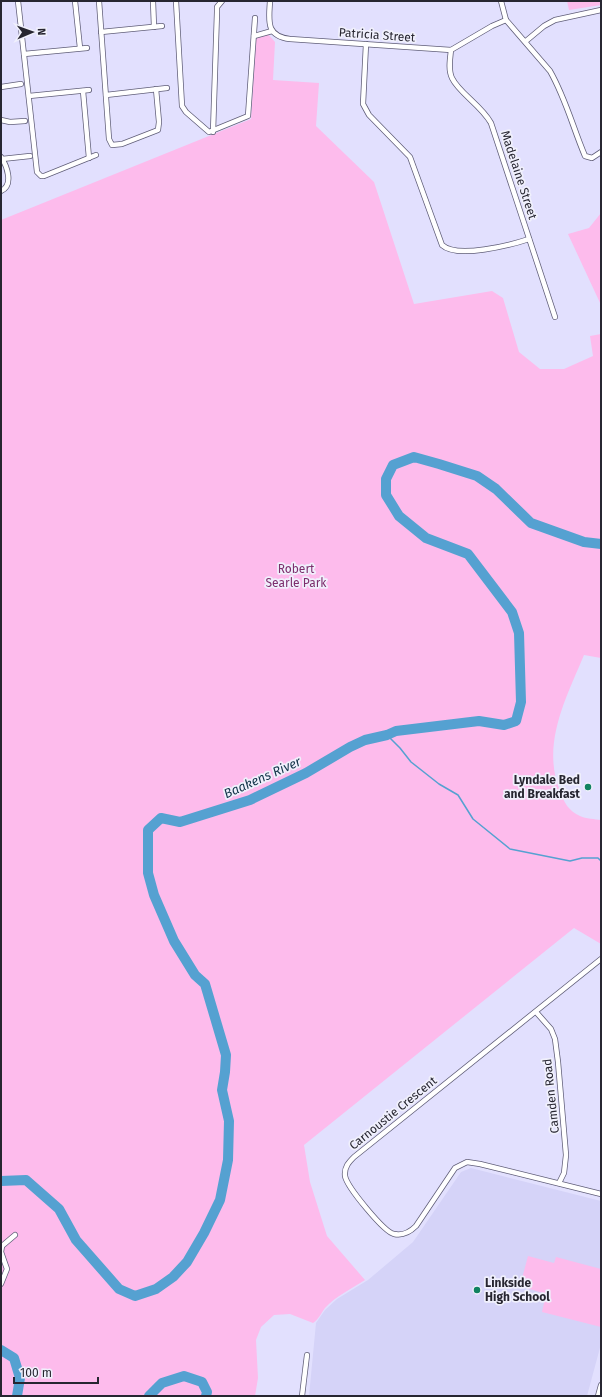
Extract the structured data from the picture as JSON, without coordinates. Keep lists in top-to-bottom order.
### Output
{
  "streets": {
    "street": [
      "Patricia Street",
      "Madelaine Street",
      "Camden Road",
      "Carnoustie Crescent"
    ]
  },
  "crossings": [
    ["Patricia Street", "Madelaine Street"],
    ["Camden Road", "Carnoustie Crescent"]
  ],
  "water": ["Baakens River"],
  "parks": ["Robert Searle Park"],
  "places": ["Lyndale Bed and Breakfast", "Linkside High School"],
  "scale_bar": "100 m",
  "north": "right"
}
